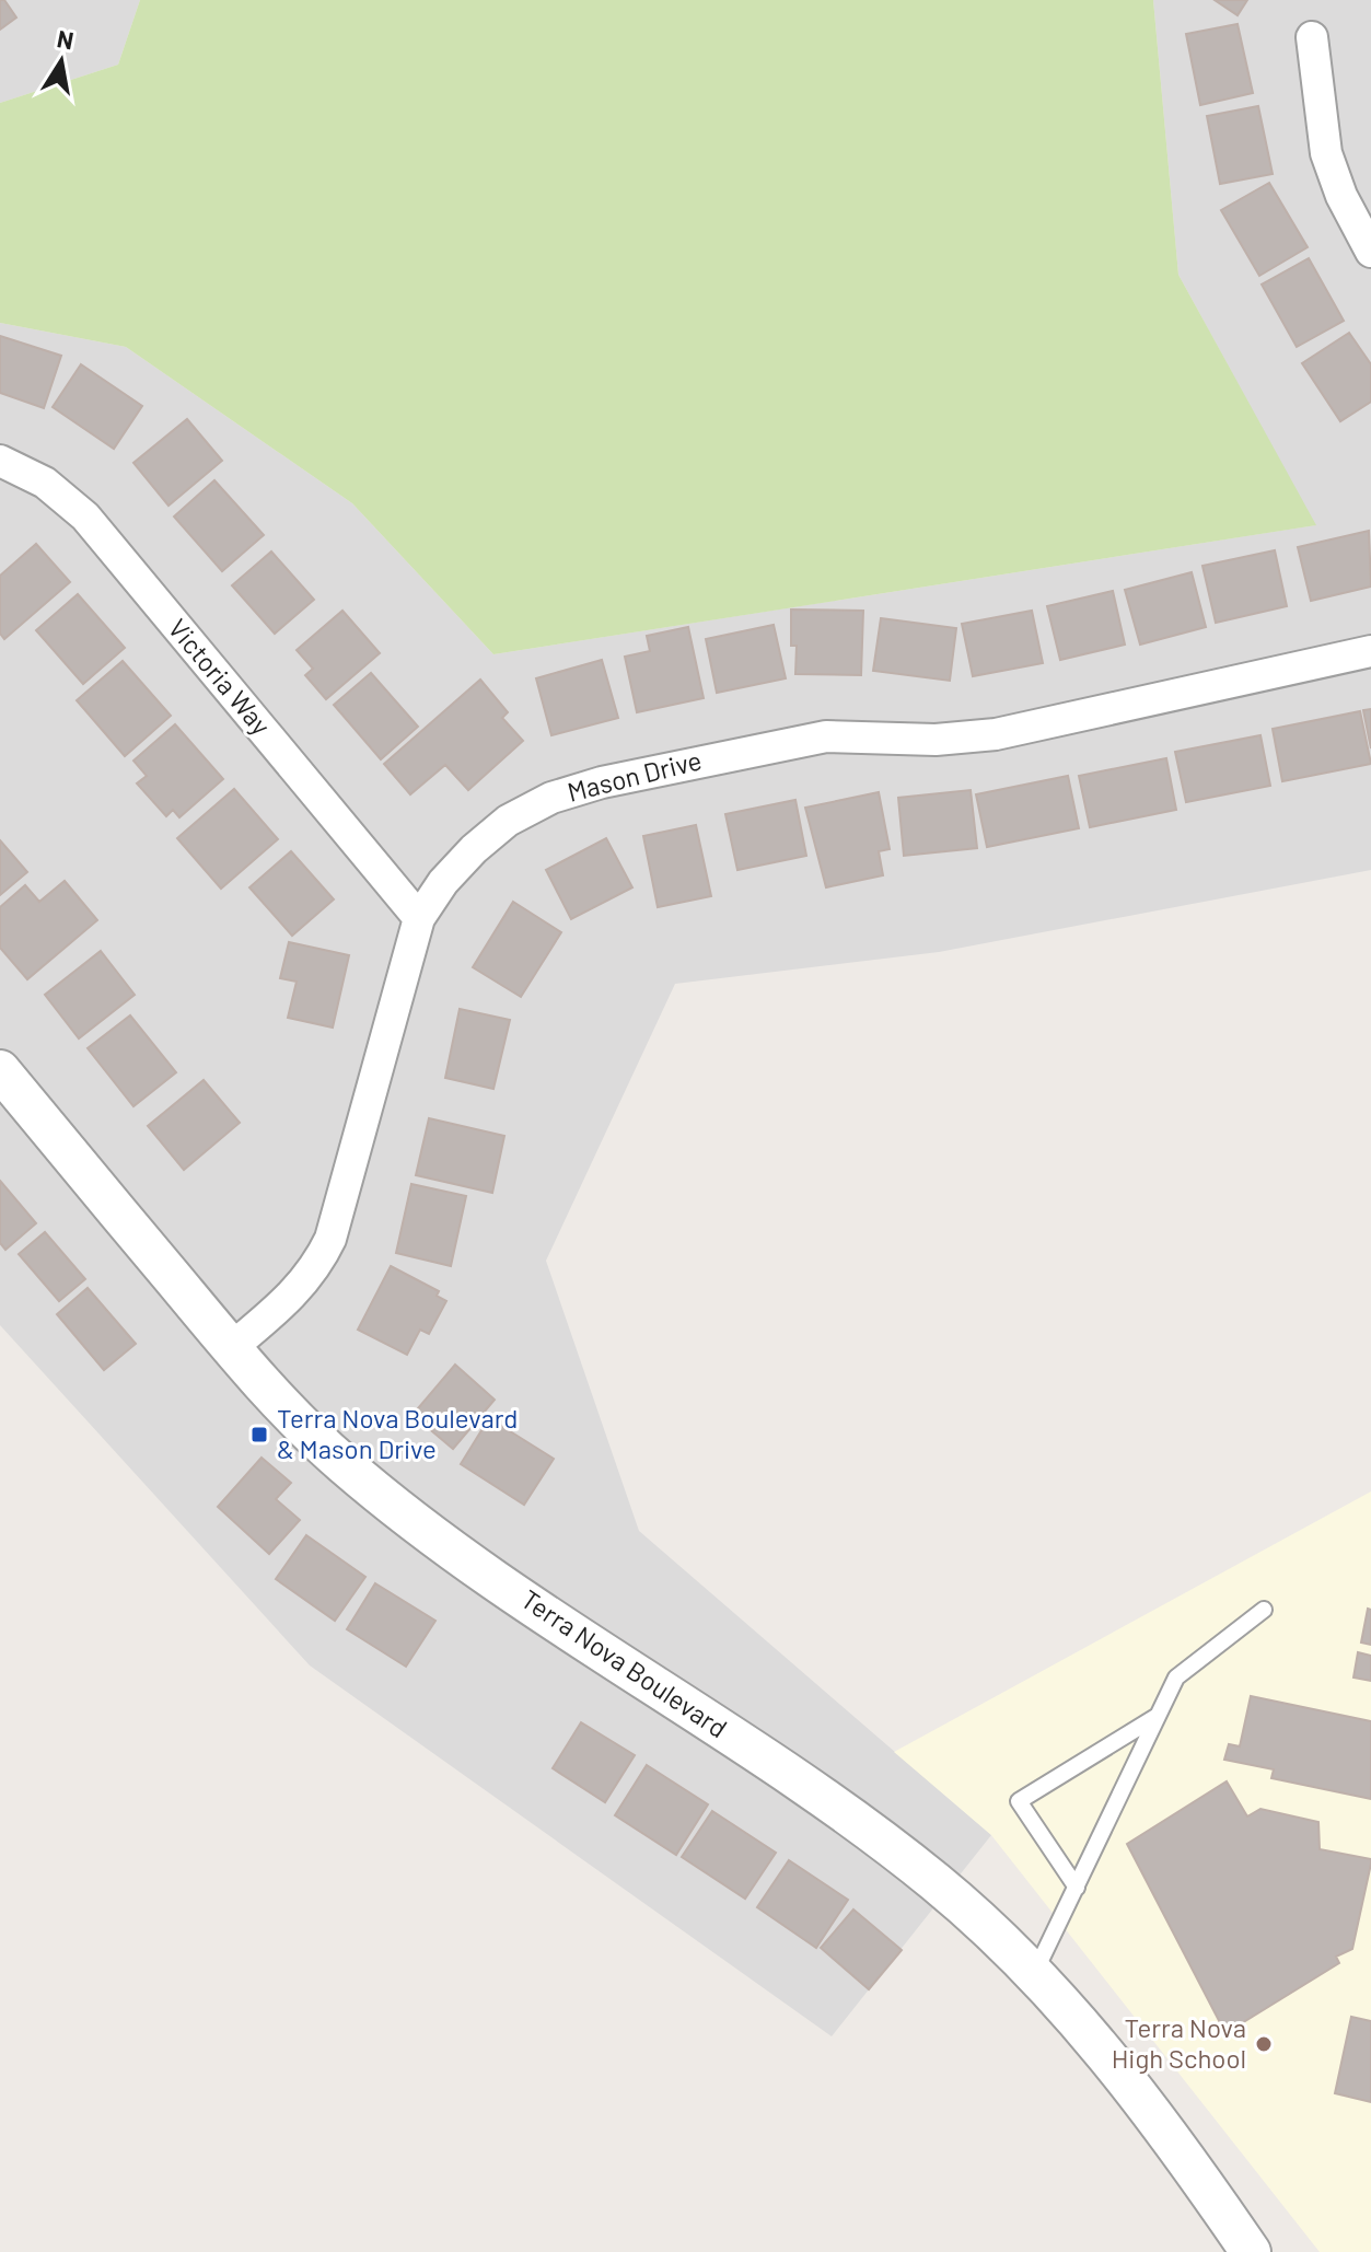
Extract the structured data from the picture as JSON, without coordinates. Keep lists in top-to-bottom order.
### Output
{
  "streets": {
    "street": ["Victoria Way", "Mason Drive", "Terra Nova Boulevard"]
  },
  "crossings": [
    ["Victoria Way", "Mason Drive"],
    ["Mason Drive", "Terra Nova Boulevard"]
  ],
  "places": {
    "transit": ["Terra Nova Boulevard & Mason Drive"],
    "other": ["Terra Nova High School"]
  },
  "north": "top"
}
